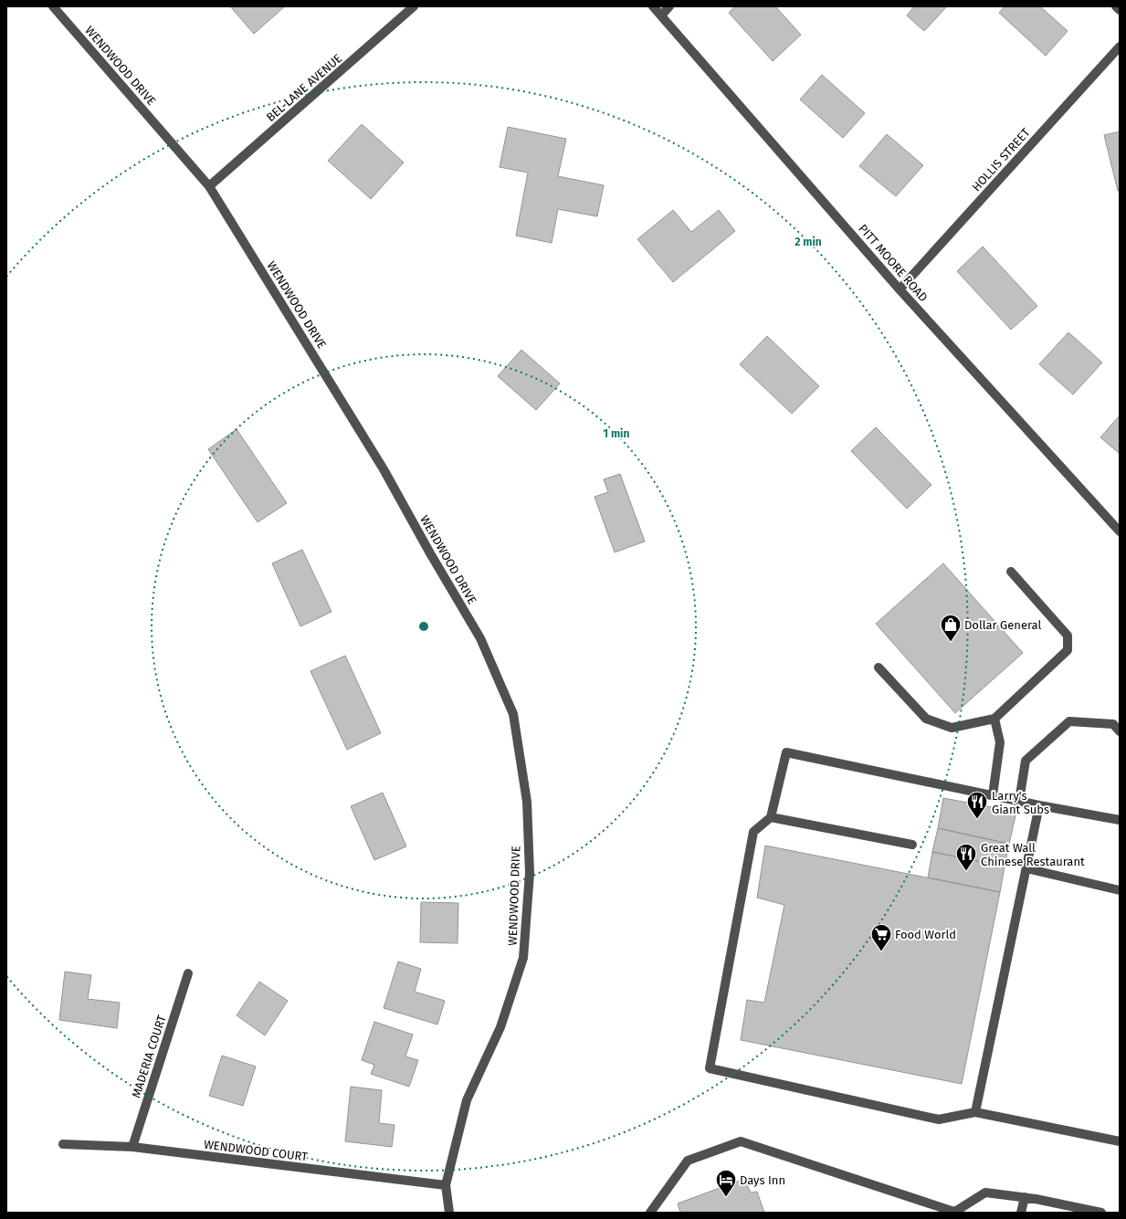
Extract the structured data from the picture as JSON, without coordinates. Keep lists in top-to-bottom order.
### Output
{
  "streets": {
    "street": [
      "WENDWOOD DRIVE",
      "BEL-LANE AVENUE",
      "HOLLIS STREET",
      "PITT MOORE ROAD",
      "MADERIA COURT",
      "WENDWOOD COURT"
    ]
  },
  "crossings": [
    ["WENDWOOD DRIVE", "BEL-LANE AVENUE"],
    ["WENDWOOD DRIVE", "WENDWOOD COURT"],
    ["HOLLIS STREET", "PITT MOORE ROAD"],
    ["MADERIA COURT", "WENDWOOD COURT"]
  ],
  "places": {
    "shop": ["Dollar General"],
    "restaurant": ["Larry's Giant Subs", "Great Wall Chinese Restaurant"],
    "supermarket": ["Food World"],
    "hotel": ["Days Inn"]
  },
  "rings": ["2 min", "1 min"]
}
